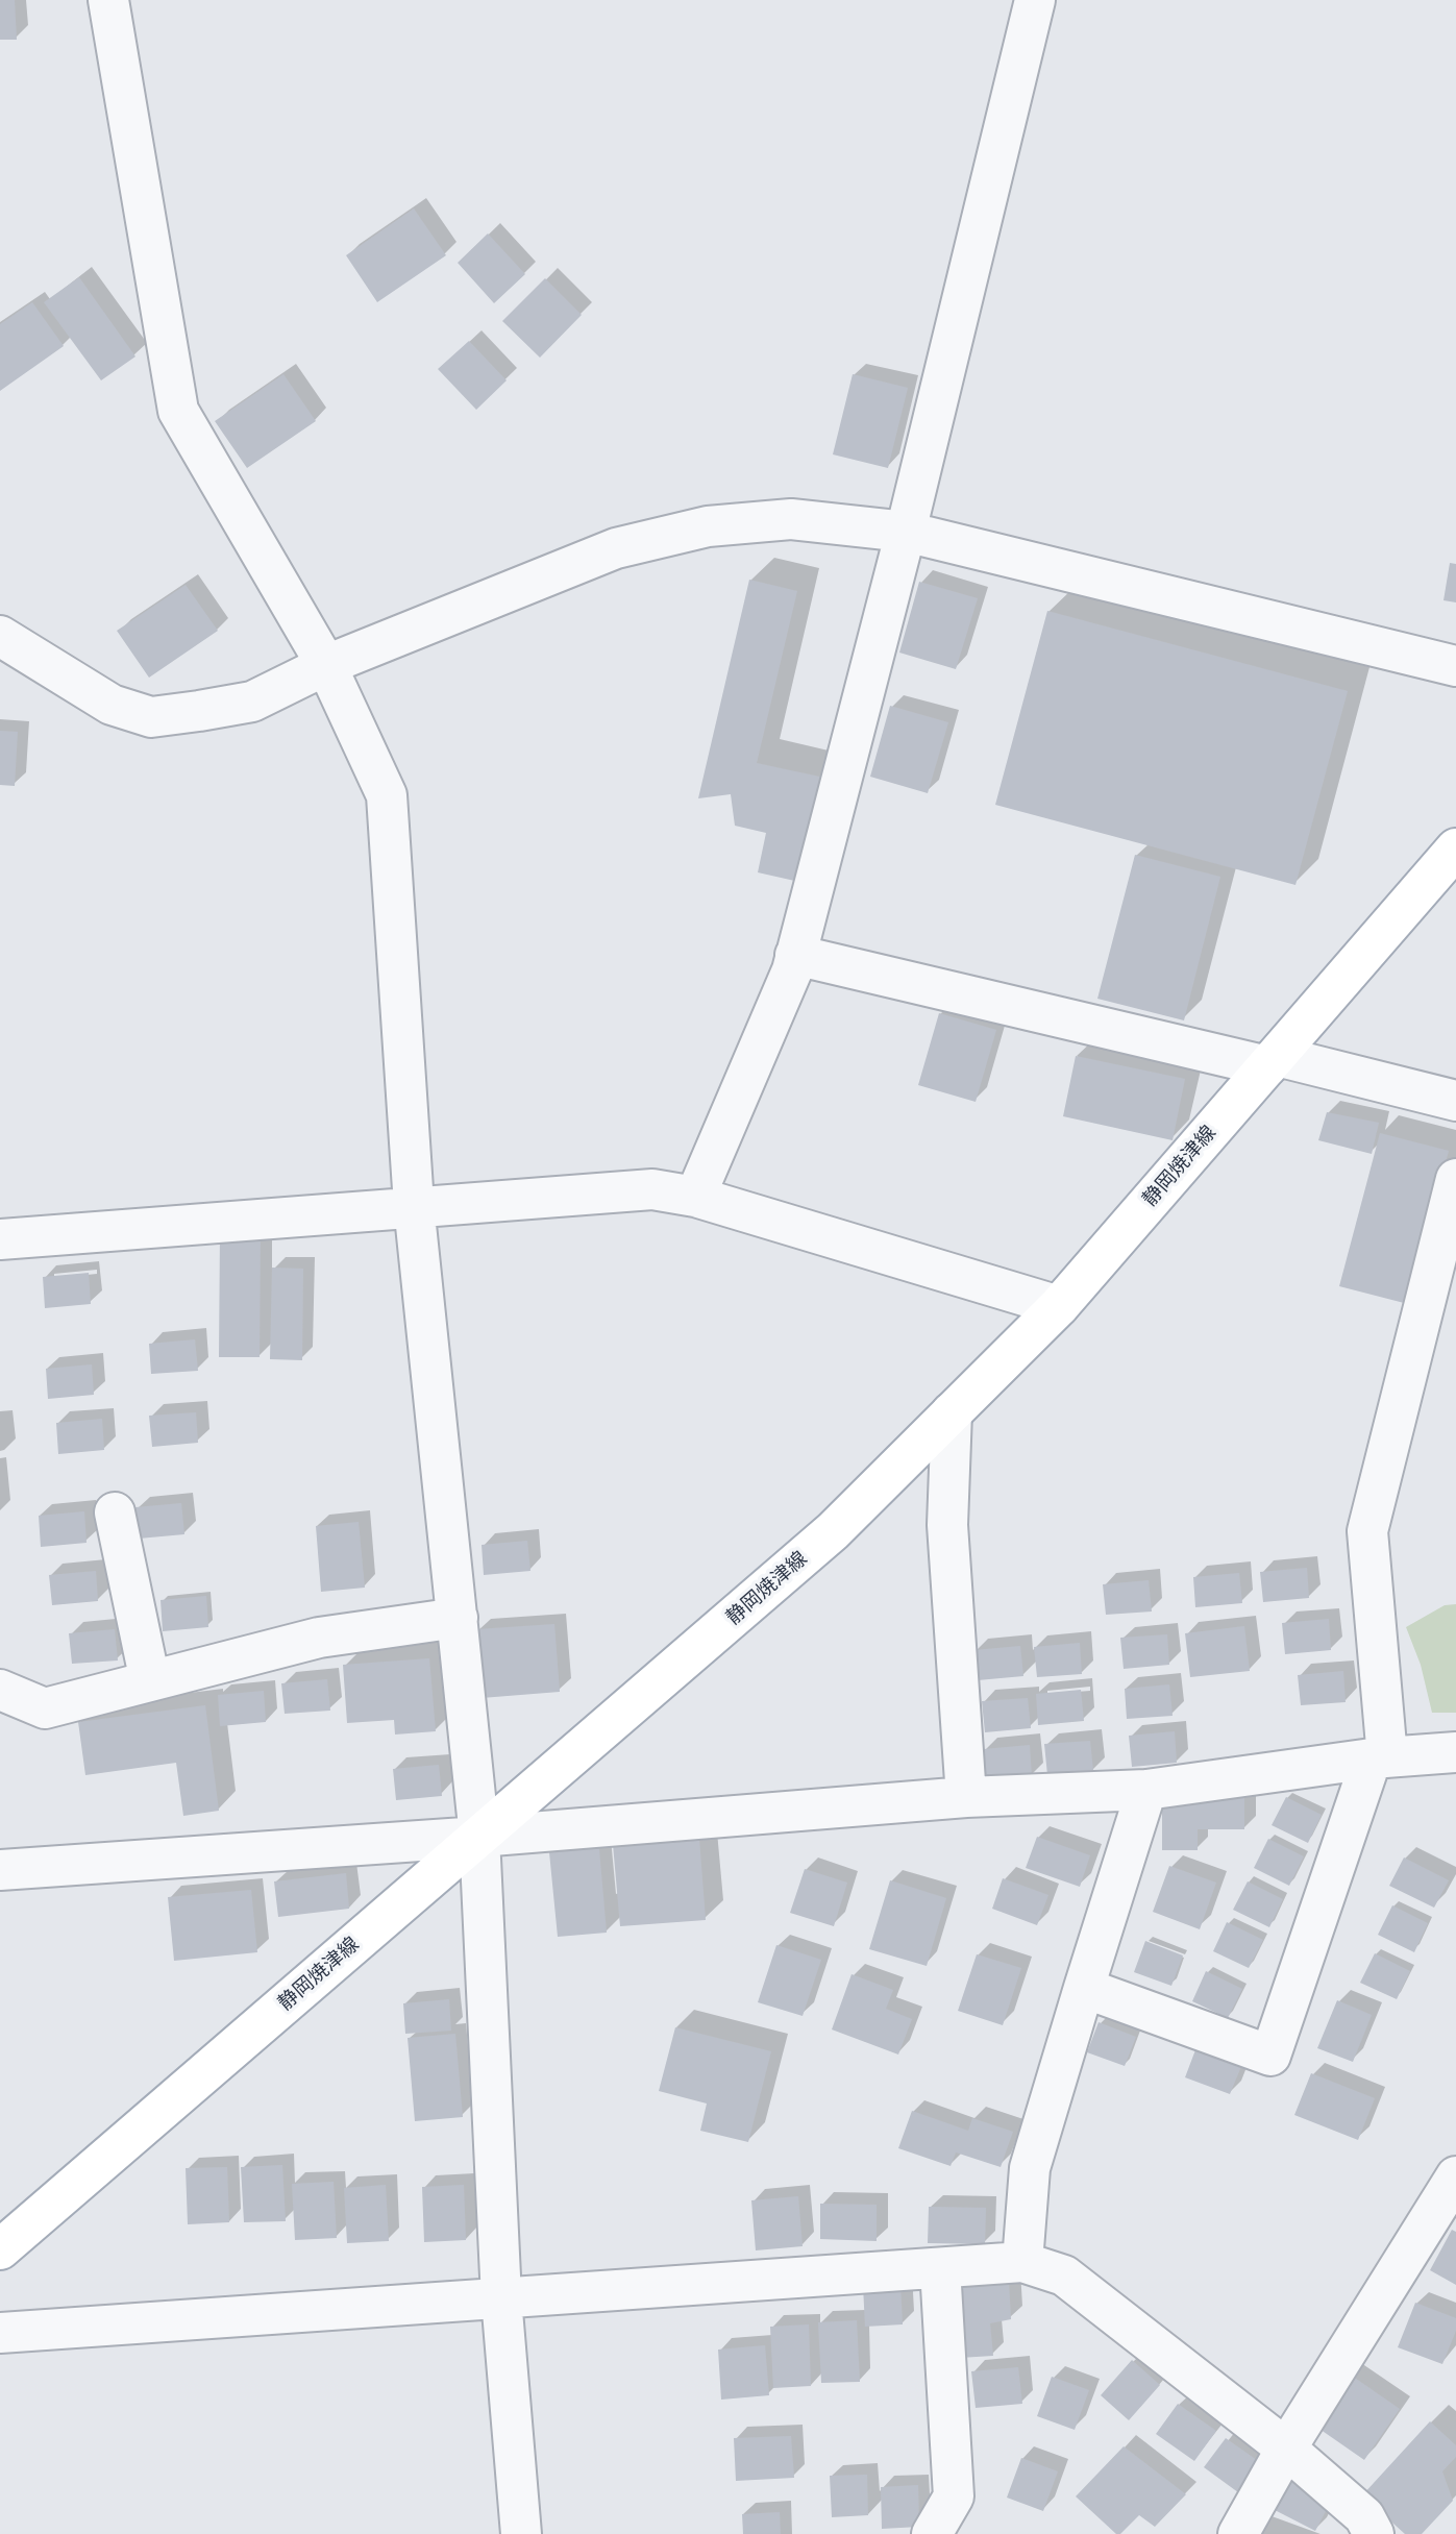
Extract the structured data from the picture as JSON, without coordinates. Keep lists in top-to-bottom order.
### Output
{
  "streets": {
    "main road": ["静岡焼津線"]
  }
}
